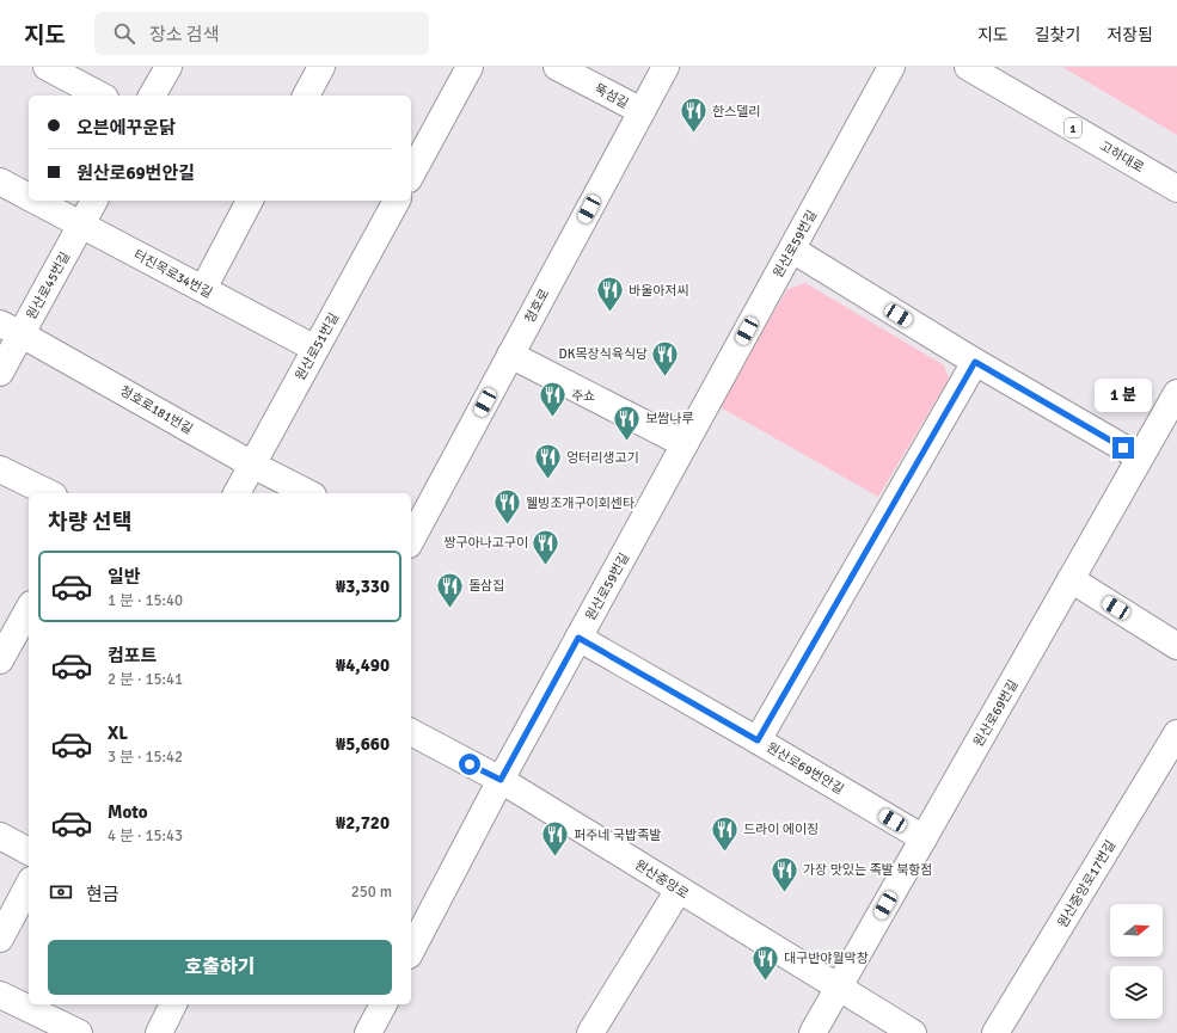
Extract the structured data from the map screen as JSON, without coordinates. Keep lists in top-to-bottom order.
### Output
{
  "streets": {
    "street": [
      "뚝섬길",
      "1",
      "고하대로",
      "원산로59번길",
      "터진목로34번길",
      "원산로45번길",
      "청호로",
      "원산로51번길",
      "청호로181번길",
      "원산로69번길",
      "원산로69번안길",
      "원산중앙로",
      "원산중앙로17번길"
    ]
  },
  "crossings": [
    ["뚝섬길", "청호로"],
    ["원산로59번길", "원산중앙로"],
    ["터진목로34번길", "원산로45번길"],
    ["터진목로34번길", "원산로51번길"],
    ["원산로45번길", "청호로181번길"],
    ["원산로51번길", "청호로181번길"],
    ["원산로69번길", "원산로69번안길"],
    ["원산로69번길", "원산중앙로"]
  ],
  "places": {
    "restaurant": [
      "한스델리",
      "바울아저씨",
      "DK목장식육식당",
      "주쇼",
      "보쌈나루",
      "엉터리생고기",
      "웰빙조개구이회센타",
      "짱구아나고구이",
      "돌삼집",
      "드라이 에이징",
      "퍼주네 국밥족발",
      "가장 맛있는 족발 북항점",
      "대구반야월막창"
    ]
  },
  "north": "right",
  "page": {
    "header": "지도",
    "search": "장소 검색",
    "nav": ["지도", "길찾기", "저장됨"],
    "banner": ["오븐에꾸운닭", "원산로69번안길"],
    "bubble": "1 분",
    "heading": "차량 선택",
    "list": [
      {
        "name": "일반",
        "note": "1 분 · 15:40",
        "value": "₩3,330"
      },
      {
        "name": "컴포트",
        "note": "2 분 · 15:41",
        "value": "₩4,490"
      },
      {
        "name": "XL",
        "note": "3 분 · 15:42",
        "value": "₩5,660"
      },
      {
        "name": "Moto",
        "note": "4 분 · 15:43",
        "value": "₩2,720"
      }
    ],
    "pay": ["현금", "250 m"],
    "buttons": "호출하기"
  }
}
